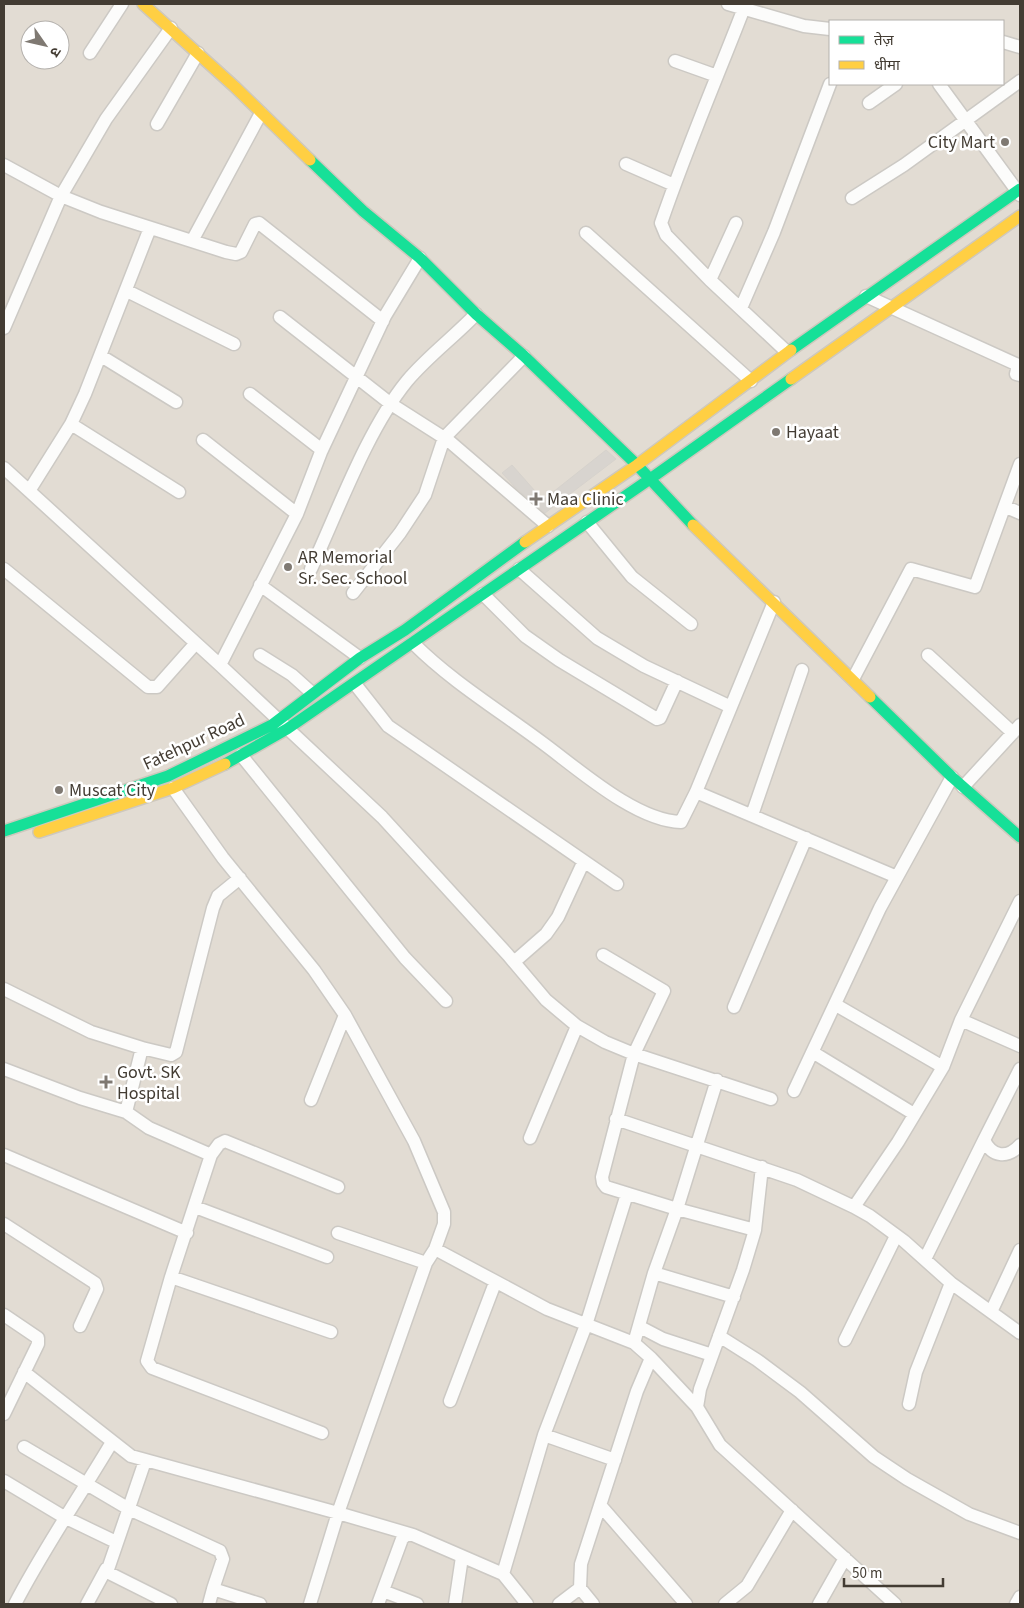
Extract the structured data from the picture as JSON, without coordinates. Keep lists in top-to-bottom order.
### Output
{
  "streets": {
    "street": ["Fatehpur Road"]
  },
  "places": {
    "other": [
      "City Mart",
      "Hayaat",
      "AR Memorial Sr. Sec. School",
      "Muscat City"
    ],
    "health": ["Maa Clinic", "Govt. SK Hospital"]
  },
  "legend": ["तेज़", "धीमा"],
  "scale_bar": "50 m",
  "north": "bottom right"
}
